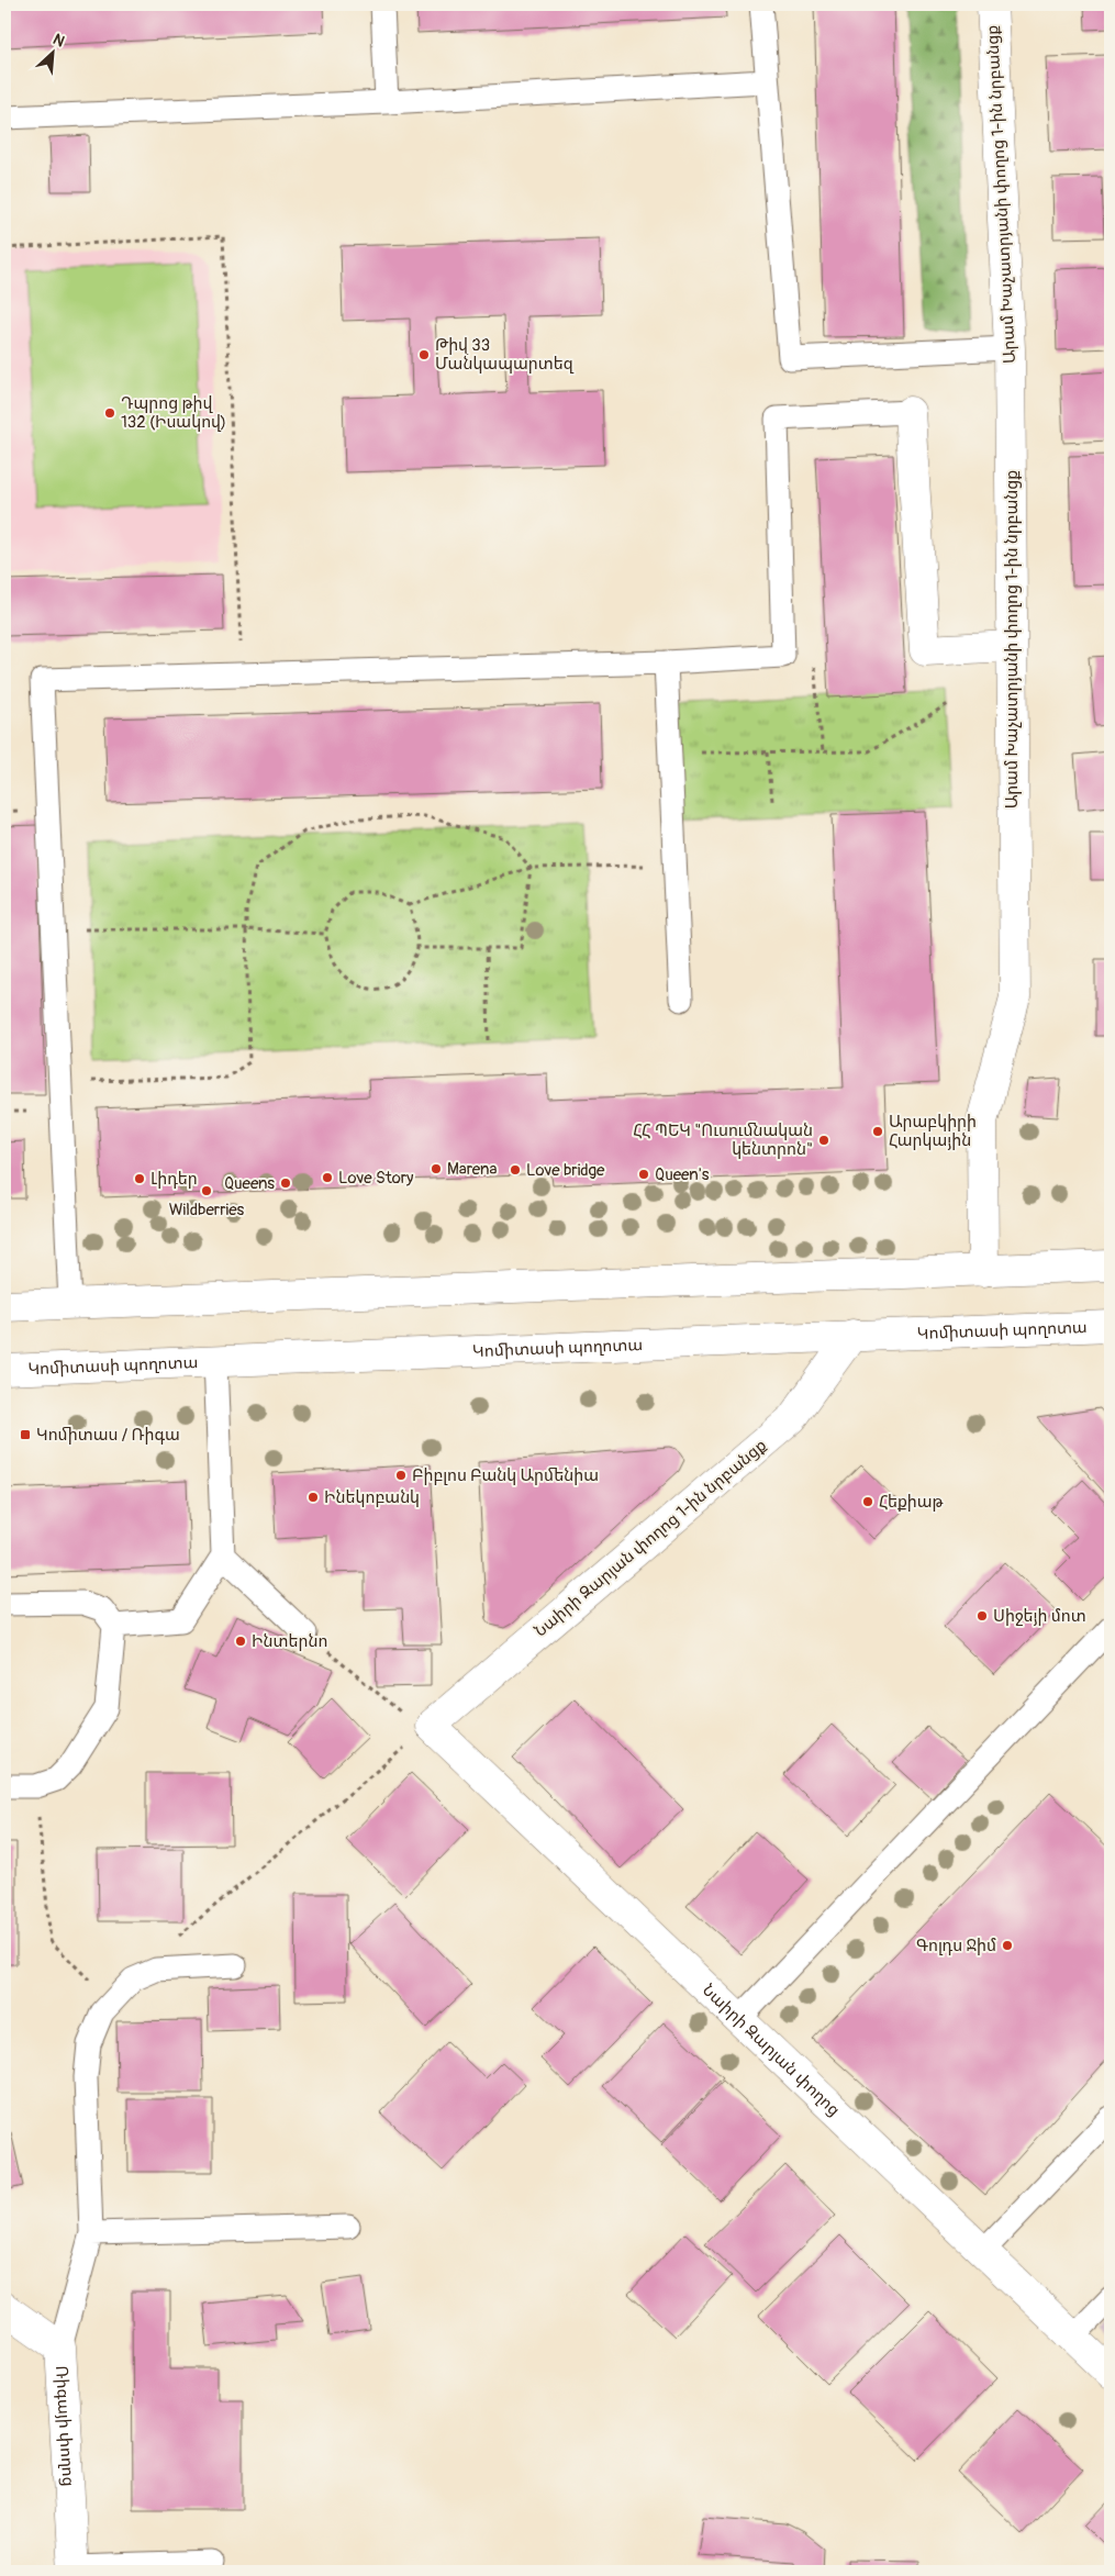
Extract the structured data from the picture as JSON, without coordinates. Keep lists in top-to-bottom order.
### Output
{
  "streets": {
    "street": [
      "Արամ Խաչատրյանի փողոց 1-ին նրբանցք",
      "Կոմիտասի պողոտա",
      "Նաիրի Զարյան փողոց 1-ին նրբանցք",
      "Նաիրի Զարյան փողոց",
      "Ռիգայի փողոց"
    ]
  },
  "crossings": [
    ["Կոմիտասի պողոտա", "Նաիրի Զարյան փողոց 1-ին նրբանցք"],
    ["Նաիրի Զարյան փողոց 1-ին նրբանցք", "Նաիրի Զարյան փողոց"]
  ],
  "places": {
    "other": [
      "Թիվ 33 Մանկապարտեզ",
      "Դպրոց թիվ 132 (Իսակով)",
      "Արաբկիրի Հարկային",
      "ՀՀ ՊԵԿ \"Ուսումնական կենտրոն\"",
      "Marena",
      "Love bridge",
      "Queen's",
      "Love Story",
      "Լիդեր",
      "Queens",
      "Wildberries",
      "Բիբլոս Բանկ Արմենիա",
      "Ինեկոբանկ",
      "Հեքիաթ",
      "Սիջեյի մոտ",
      "Ինտերնո",
      "Գոլդս Ջիմ"
    ],
    "transit": ["Կոմիտաս / Ռիգա"]
  },
  "north": "top right"
}
